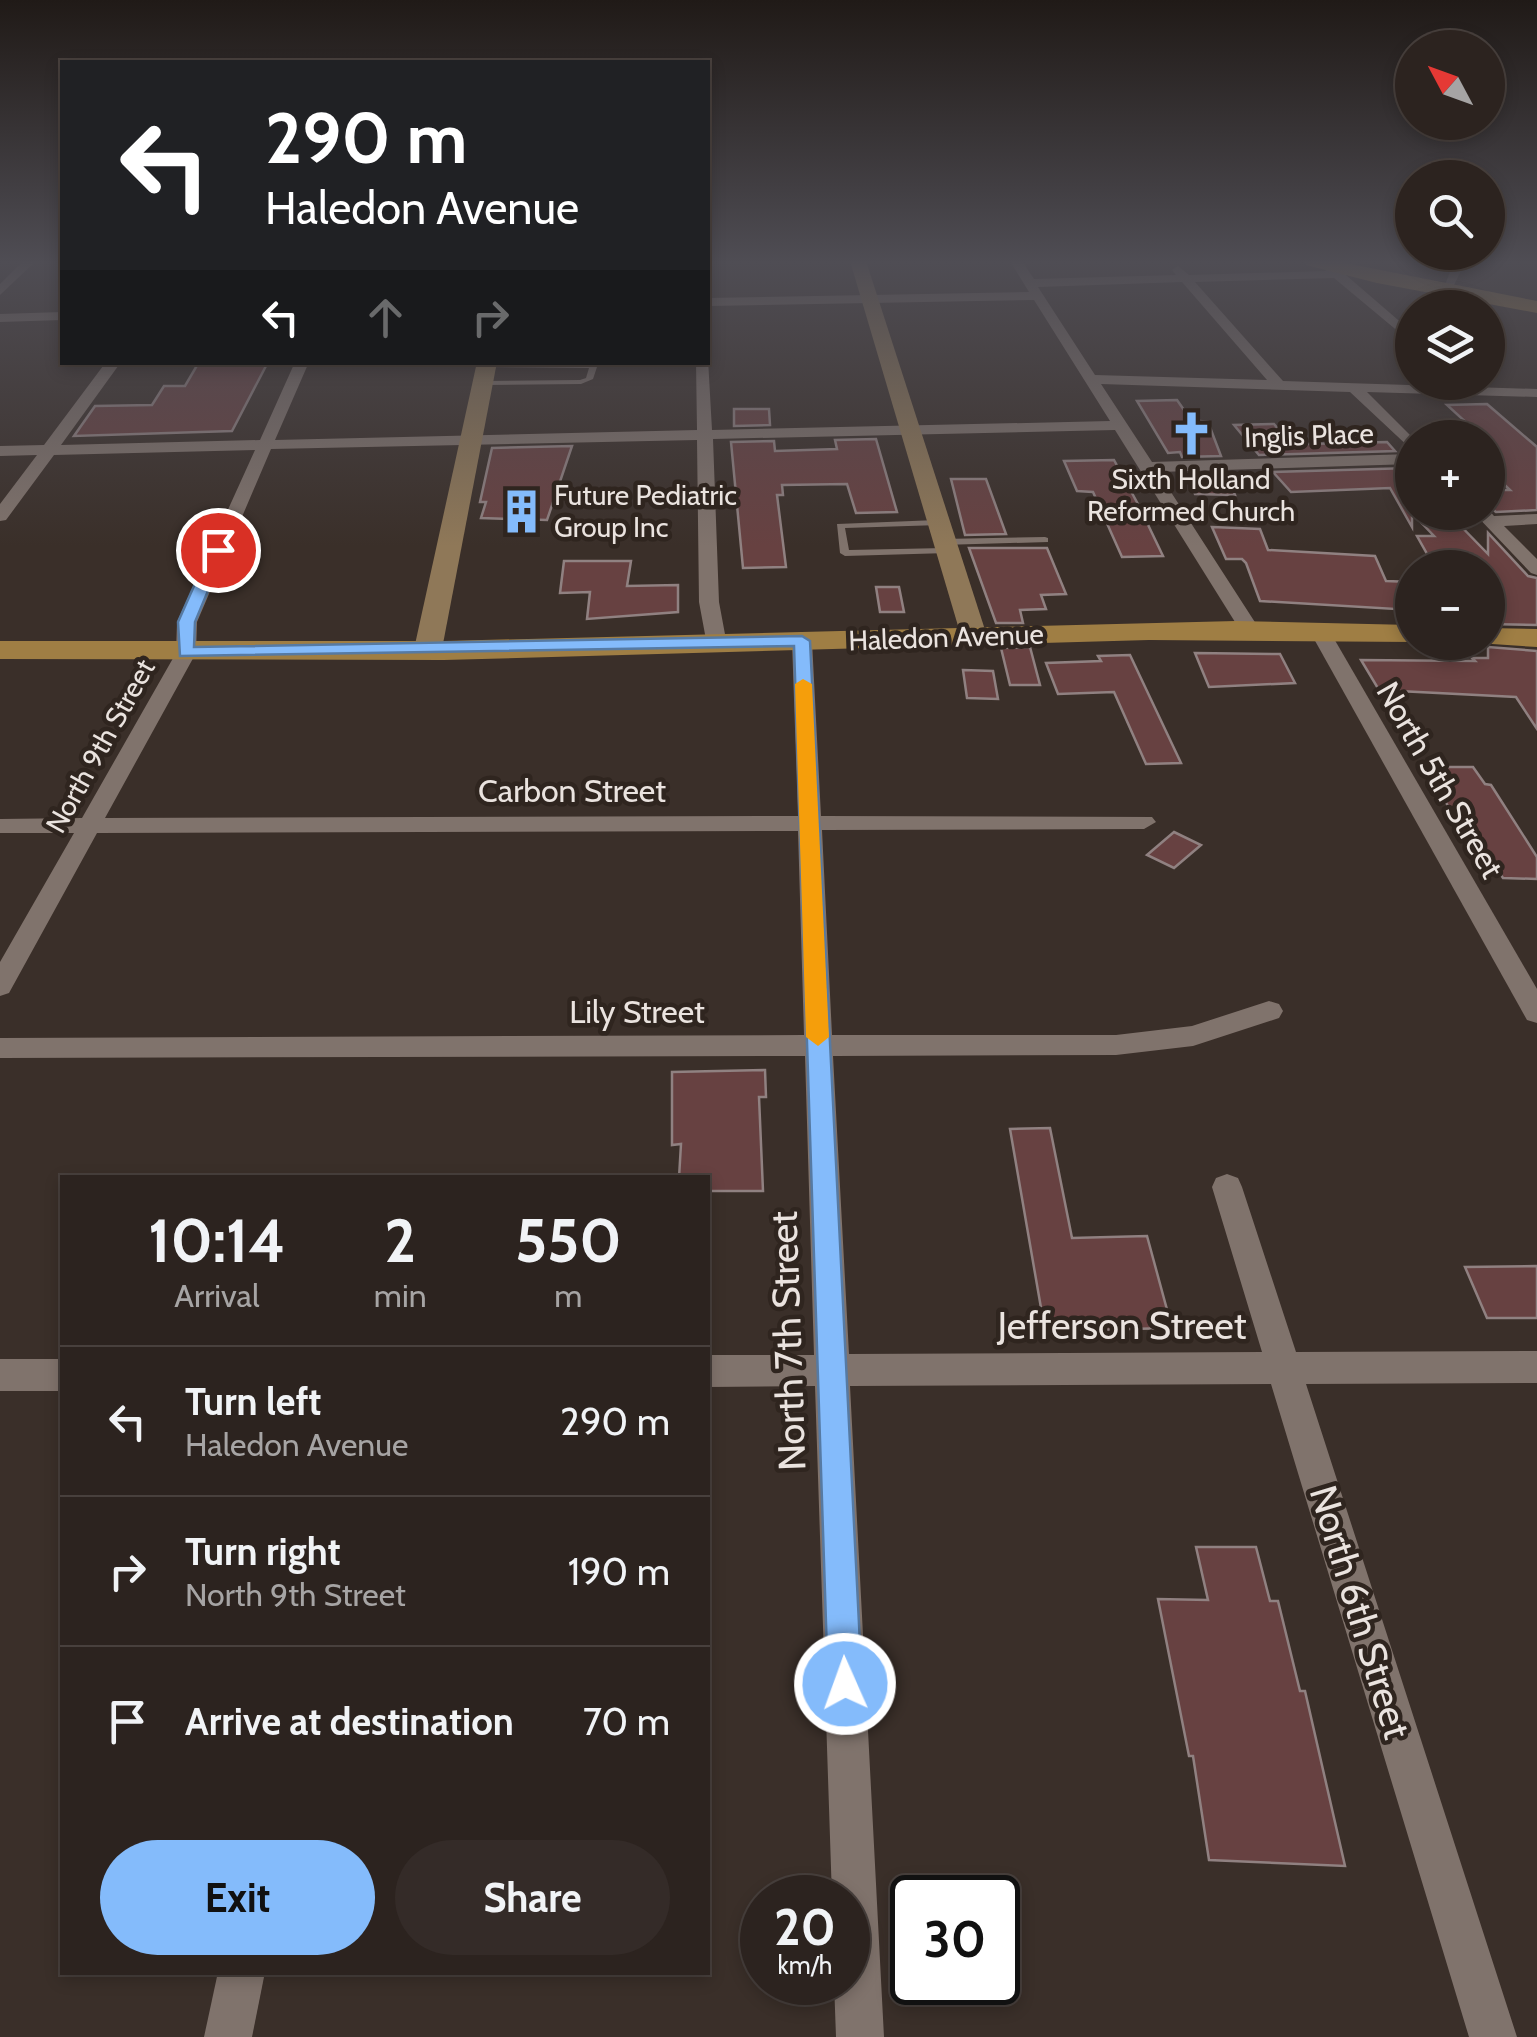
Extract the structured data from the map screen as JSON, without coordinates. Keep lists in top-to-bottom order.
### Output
{
  "streets": {
    "main road": ["Haledon Avenue"],
    "street": [
      "Inglis Place",
      "North 9th Street",
      "North 5th Street",
      "Carbon Street",
      "Lily Street",
      "Jefferson Street",
      "North 7th Street",
      "North 6th Street"
    ]
  },
  "crossings": [
    ["Haledon Avenue", "North 9th Street"],
    ["Haledon Avenue", "North 5th Street"],
    ["Haledon Avenue", "North 7th Street"],
    ["North 9th Street", "Carbon Street"],
    ["Carbon Street", "North 7th Street"],
    ["Lily Street", "North 7th Street"],
    ["Jefferson Street", "North 7th Street"],
    ["Jefferson Street", "North 6th Street"]
  ],
  "places": {
    "church": ["Sixth Holland Reformed Church"],
    "building": ["Future Pediatric Group Inc"]
  },
  "north": "top left",
  "page": {
    "map_buttons": ["+", "−"],
    "turn": ["290 m", "Haledon Avenue"],
    "eta": [
      "10:14",
      "Arrival",
      "2",
      "min",
      "550",
      "m"
    ],
    "list": [
      {
        "name": "Turn left",
        "note": "Haledon Avenue",
        "value": "290 m"
      },
      {
        "name": "Turn right",
        "note": "North 9th Street",
        "value": "190 m"
      },
      {
        "name": "Arrive at destination",
        "value": "70 m"
      }
    ],
    "buttons": ["Exit", "Share"],
    "speed": "20 km/h",
    "limit": "30"
  }
}
